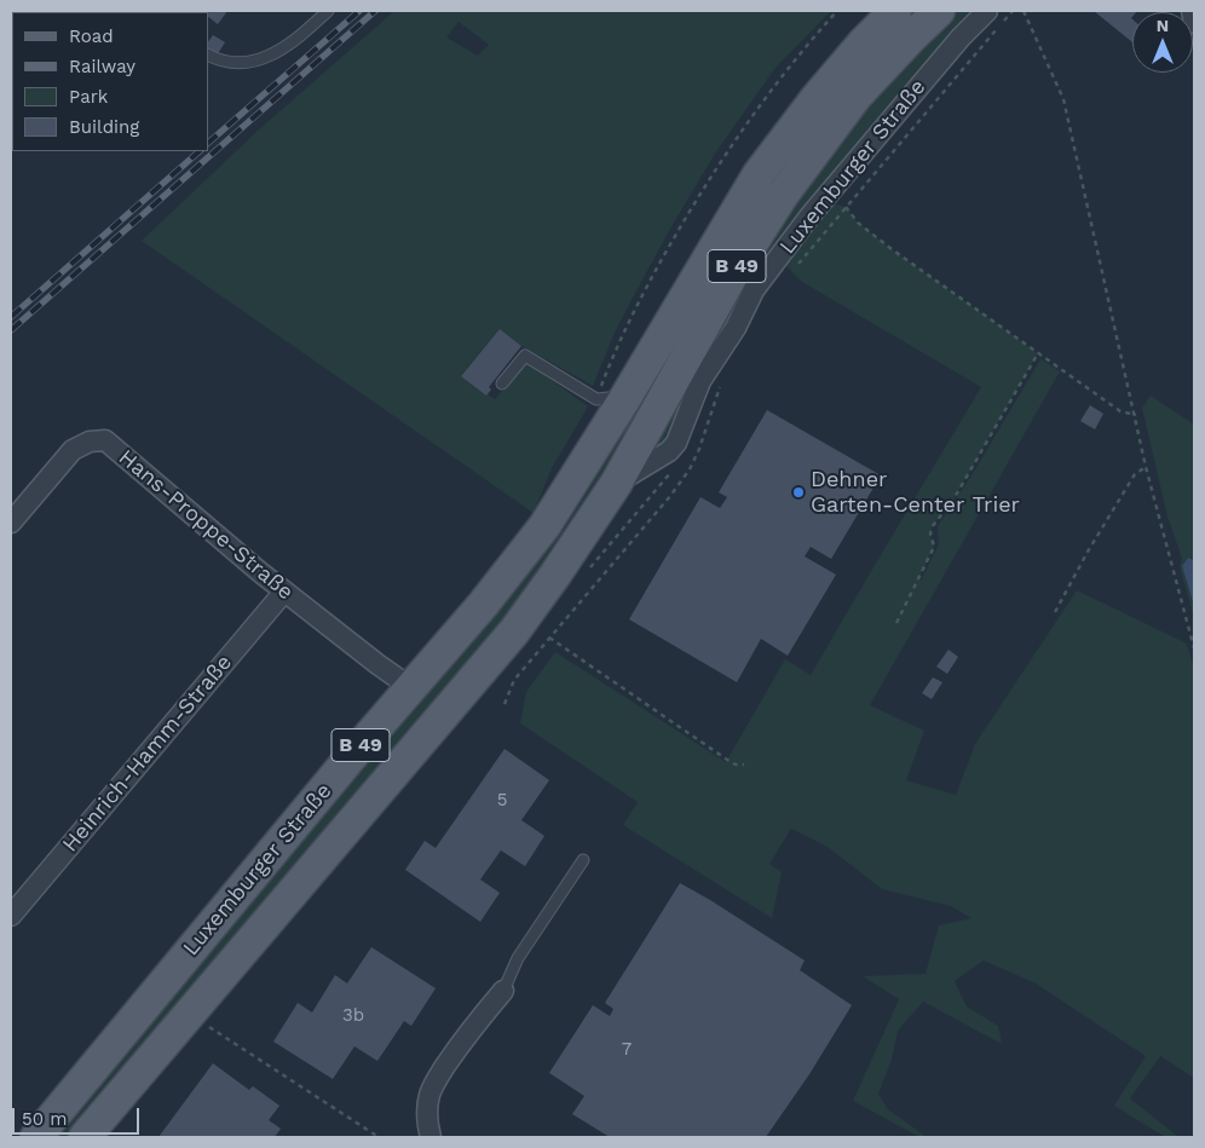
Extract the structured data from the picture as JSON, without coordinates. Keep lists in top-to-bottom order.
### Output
{
  "streets": {
    "main road": ["Luxemburger Straße", "B 49"],
    "street": ["Hans-Proppe-Straße", "Heinrich-Hamm-Straße"]
  },
  "crossings": [
    ["Luxemburger Straße", "Hans-Proppe-Straße"],
    ["Hans-Proppe-Straße", "Heinrich-Hamm-Straße"]
  ],
  "places": ["Dehner Garten-Center Trier"],
  "house_numbers": ["5", "3b", "7"],
  "legend": [
    "Road",
    "Railway",
    "Park",
    "Building"
  ],
  "scale_bar": "50 m",
  "north": "top"
}
